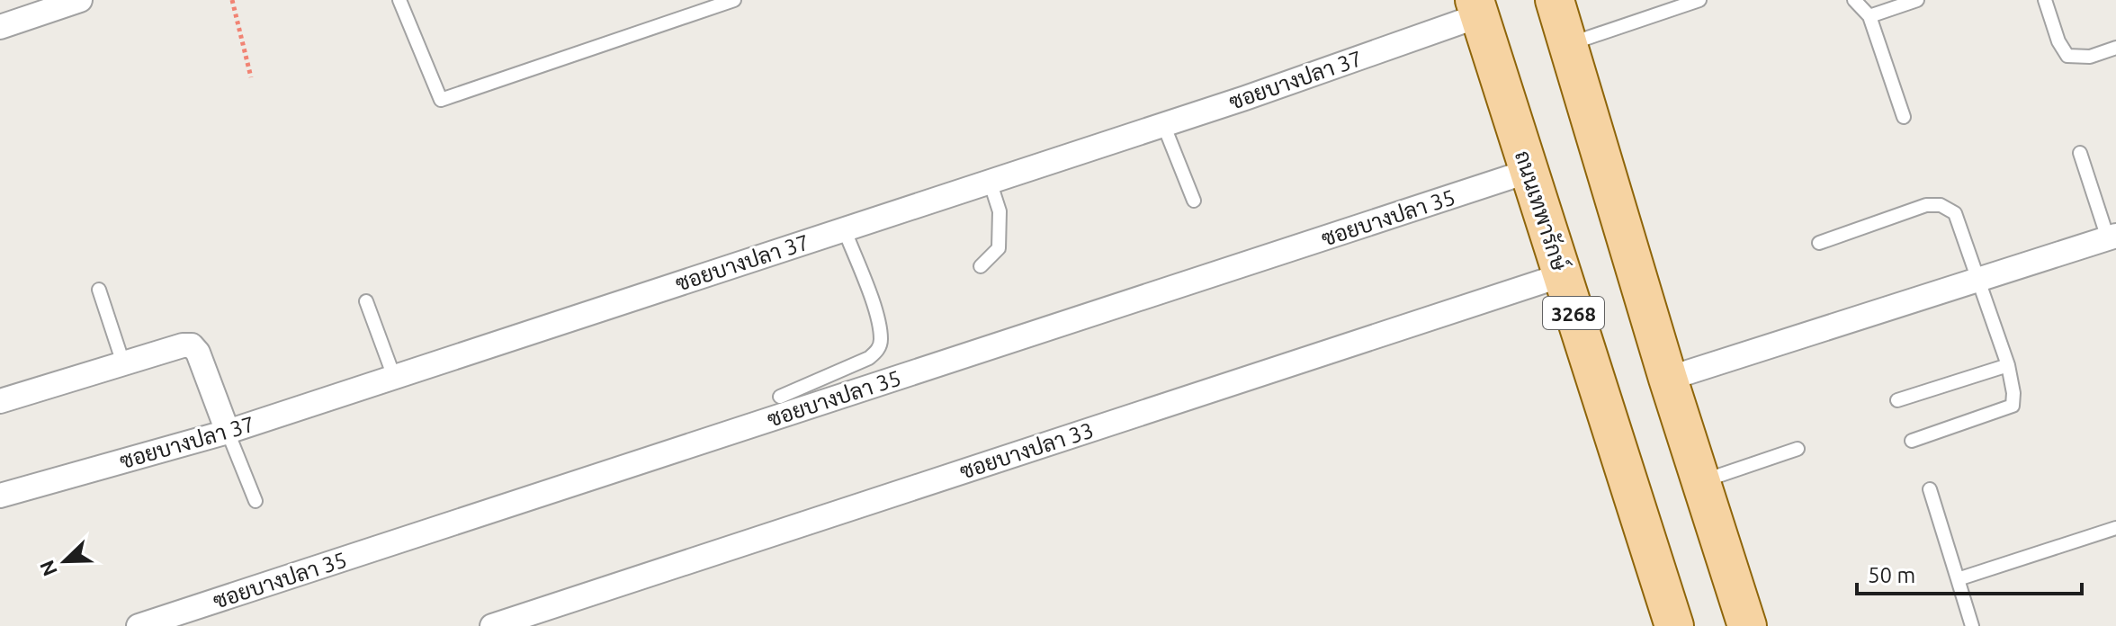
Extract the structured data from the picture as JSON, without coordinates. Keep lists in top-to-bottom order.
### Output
{
  "streets": {
    "main road": ["ถนนเทพารักษ์", "3268"],
    "street": ["ซอยบางปลา 37", "ซอยบางปลา 35", "ซอยบางปลา 33"]
  },
  "crossings": [
    ["ซอยบางปลา 37", "ถนนเทพารักษ์"],
    ["ถนนเทพารักษ์", "ซอยบางปลา 35"],
    ["ถนนเทพารักษ์", "ซอยบางปลา 33"]
  ],
  "scale_bar": "50 m",
  "north": "bottom left"
}
